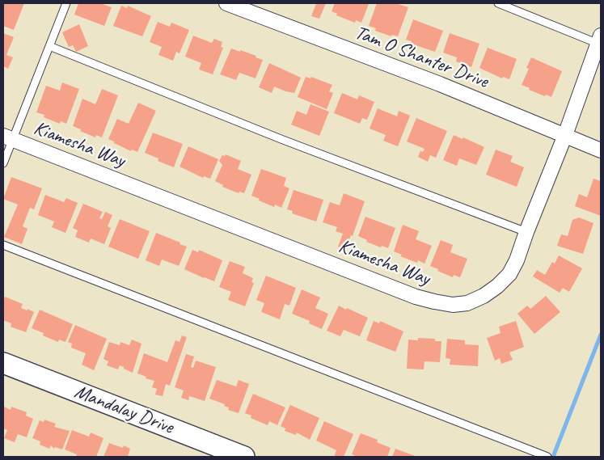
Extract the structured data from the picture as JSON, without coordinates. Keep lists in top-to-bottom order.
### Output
{
  "streets": {
    "street": ["Tam O Shanter Drive", "Kiamesha Way", "Mandalay Drive"]
  },
  "crossings": [
    ["Tam O Shanter Drive", "Kiamesha Way"]
  ]
}
